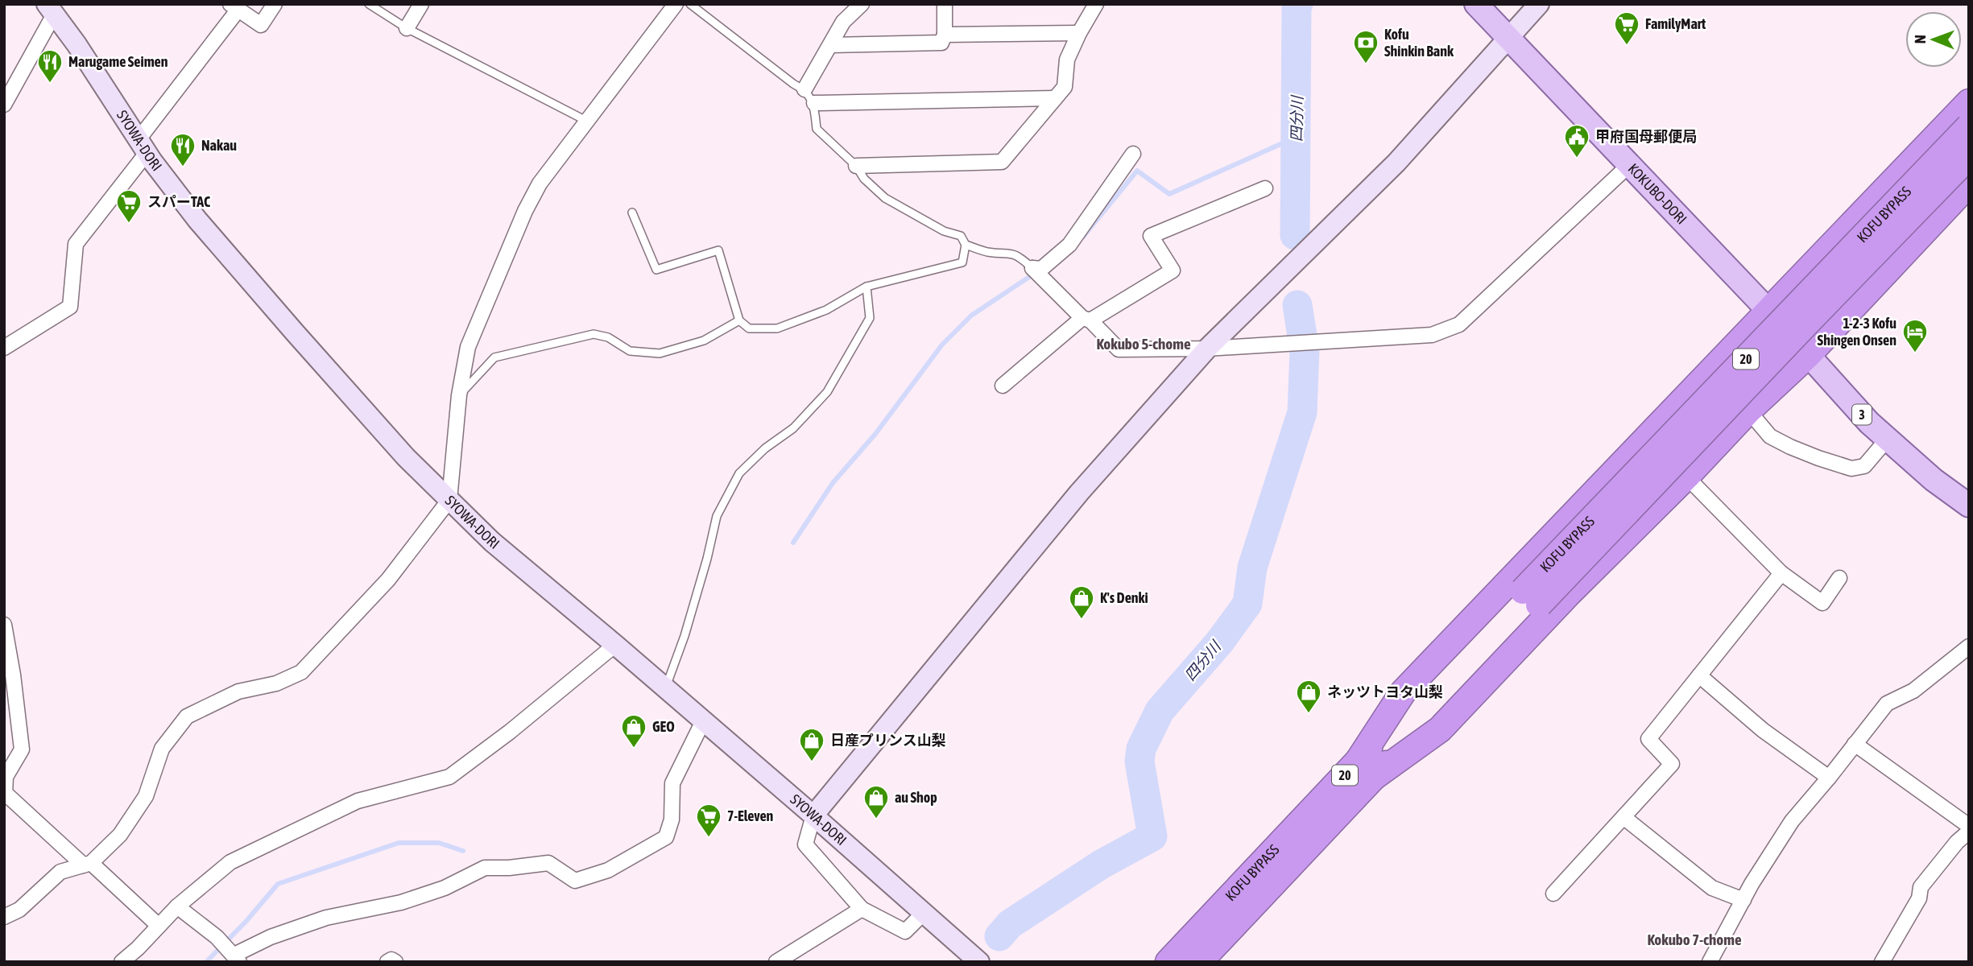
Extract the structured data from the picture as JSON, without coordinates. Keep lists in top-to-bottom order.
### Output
{
  "streets": {
    "highway": ["KOFU BYPASS", "20"],
    "main road": ["KOKUBO-DORI", "3"],
    "street": ["SYOWA-DORI"]
  },
  "crossings": [
    ["KOKUBO-DORI", "3"]
  ],
  "districts": ["Kokubo 5-chome", "Kokubo 7-chome"],
  "water": ["四分川"],
  "places": {
    "supermarket": ["FamilyMart", "スパーTAC", "7-Eleven"],
    "bank": ["Kofu Shinkin Bank"],
    "restaurant": ["Marugame Seimen", "Nakau"],
    "public building": ["甲府国母郵便局"],
    "hotel": ["1-2-3 Kofu Shingen Onsen"],
    "shop": [
      "K's Denki",
      "ネッツトヨタ山梨",
      "GEO",
      "日産プリンス山梨",
      "au Shop"
    ]
  },
  "north": "left"
}
